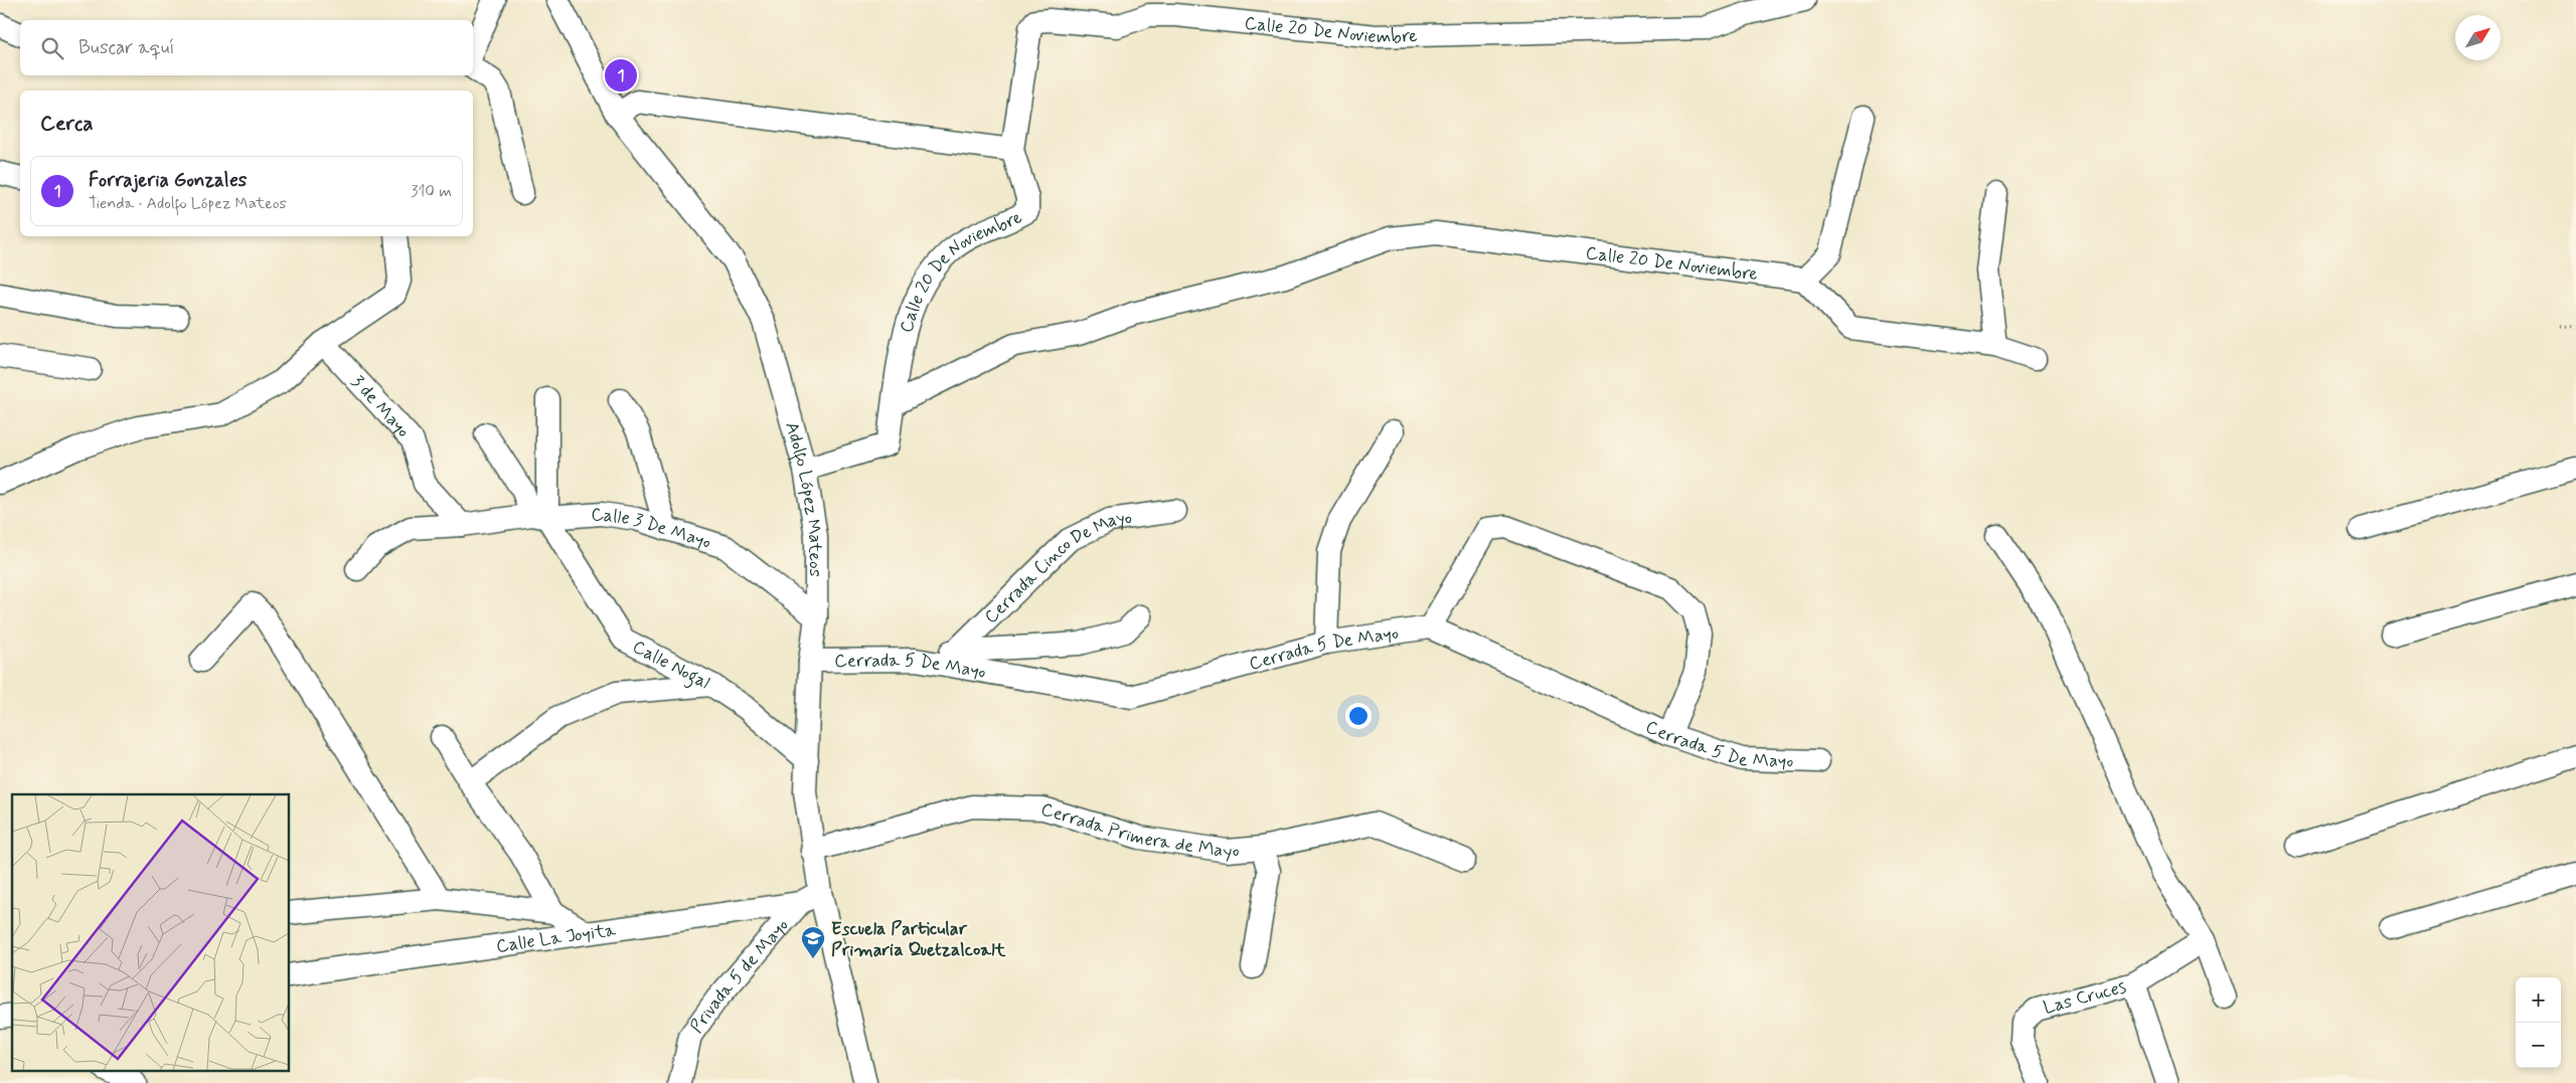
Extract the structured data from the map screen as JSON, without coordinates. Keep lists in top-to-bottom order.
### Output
{
  "streets": {
    "street": [
      "Calle 20 De Noviembre",
      "3 de Mayo",
      "Adolfo López Mateos",
      "Calle 3 De Mayo",
      "Cerrada Cinco De Mayo",
      "Cerrada 5 De Mayo",
      "Calle Nogal",
      "Cerrada Primera de Mayo",
      "Calle La Joyita",
      "Privada 5 de Mayo",
      "Las Cruces"
    ]
  },
  "crossings": [
    ["Calle 20 De Noviembre", "Adolfo López Mateos"],
    ["3 de Mayo", "Calle 3 De Mayo"],
    ["Adolfo López Mateos", "Calle 3 De Mayo"],
    ["Adolfo López Mateos", "Cerrada 5 De Mayo"],
    ["Adolfo López Mateos", "Calle Nogal"],
    ["Adolfo López Mateos", "Cerrada Primera de Mayo"],
    ["Adolfo López Mateos", "Calle La Joyita"],
    ["Calle 3 De Mayo", "Calle Nogal"],
    ["Calle La Joyita", "Privada 5 de Mayo"]
  ],
  "places": {
    "school or university": ["Escuela Particular Primaria Quetzalcoalt"]
  },
  "north": "top right",
  "page": {
    "search": "Buscar aquí",
    "pins": "1",
    "heading": "Cerca",
    "list": [
      {
        "mark": "1",
        "name": "Forrajeria Gonzales",
        "note": "Tienda · Adolfo López Mateos",
        "value": "310 m"
      }
    ],
    "map_buttons": ["+", "−"]
  }
}
